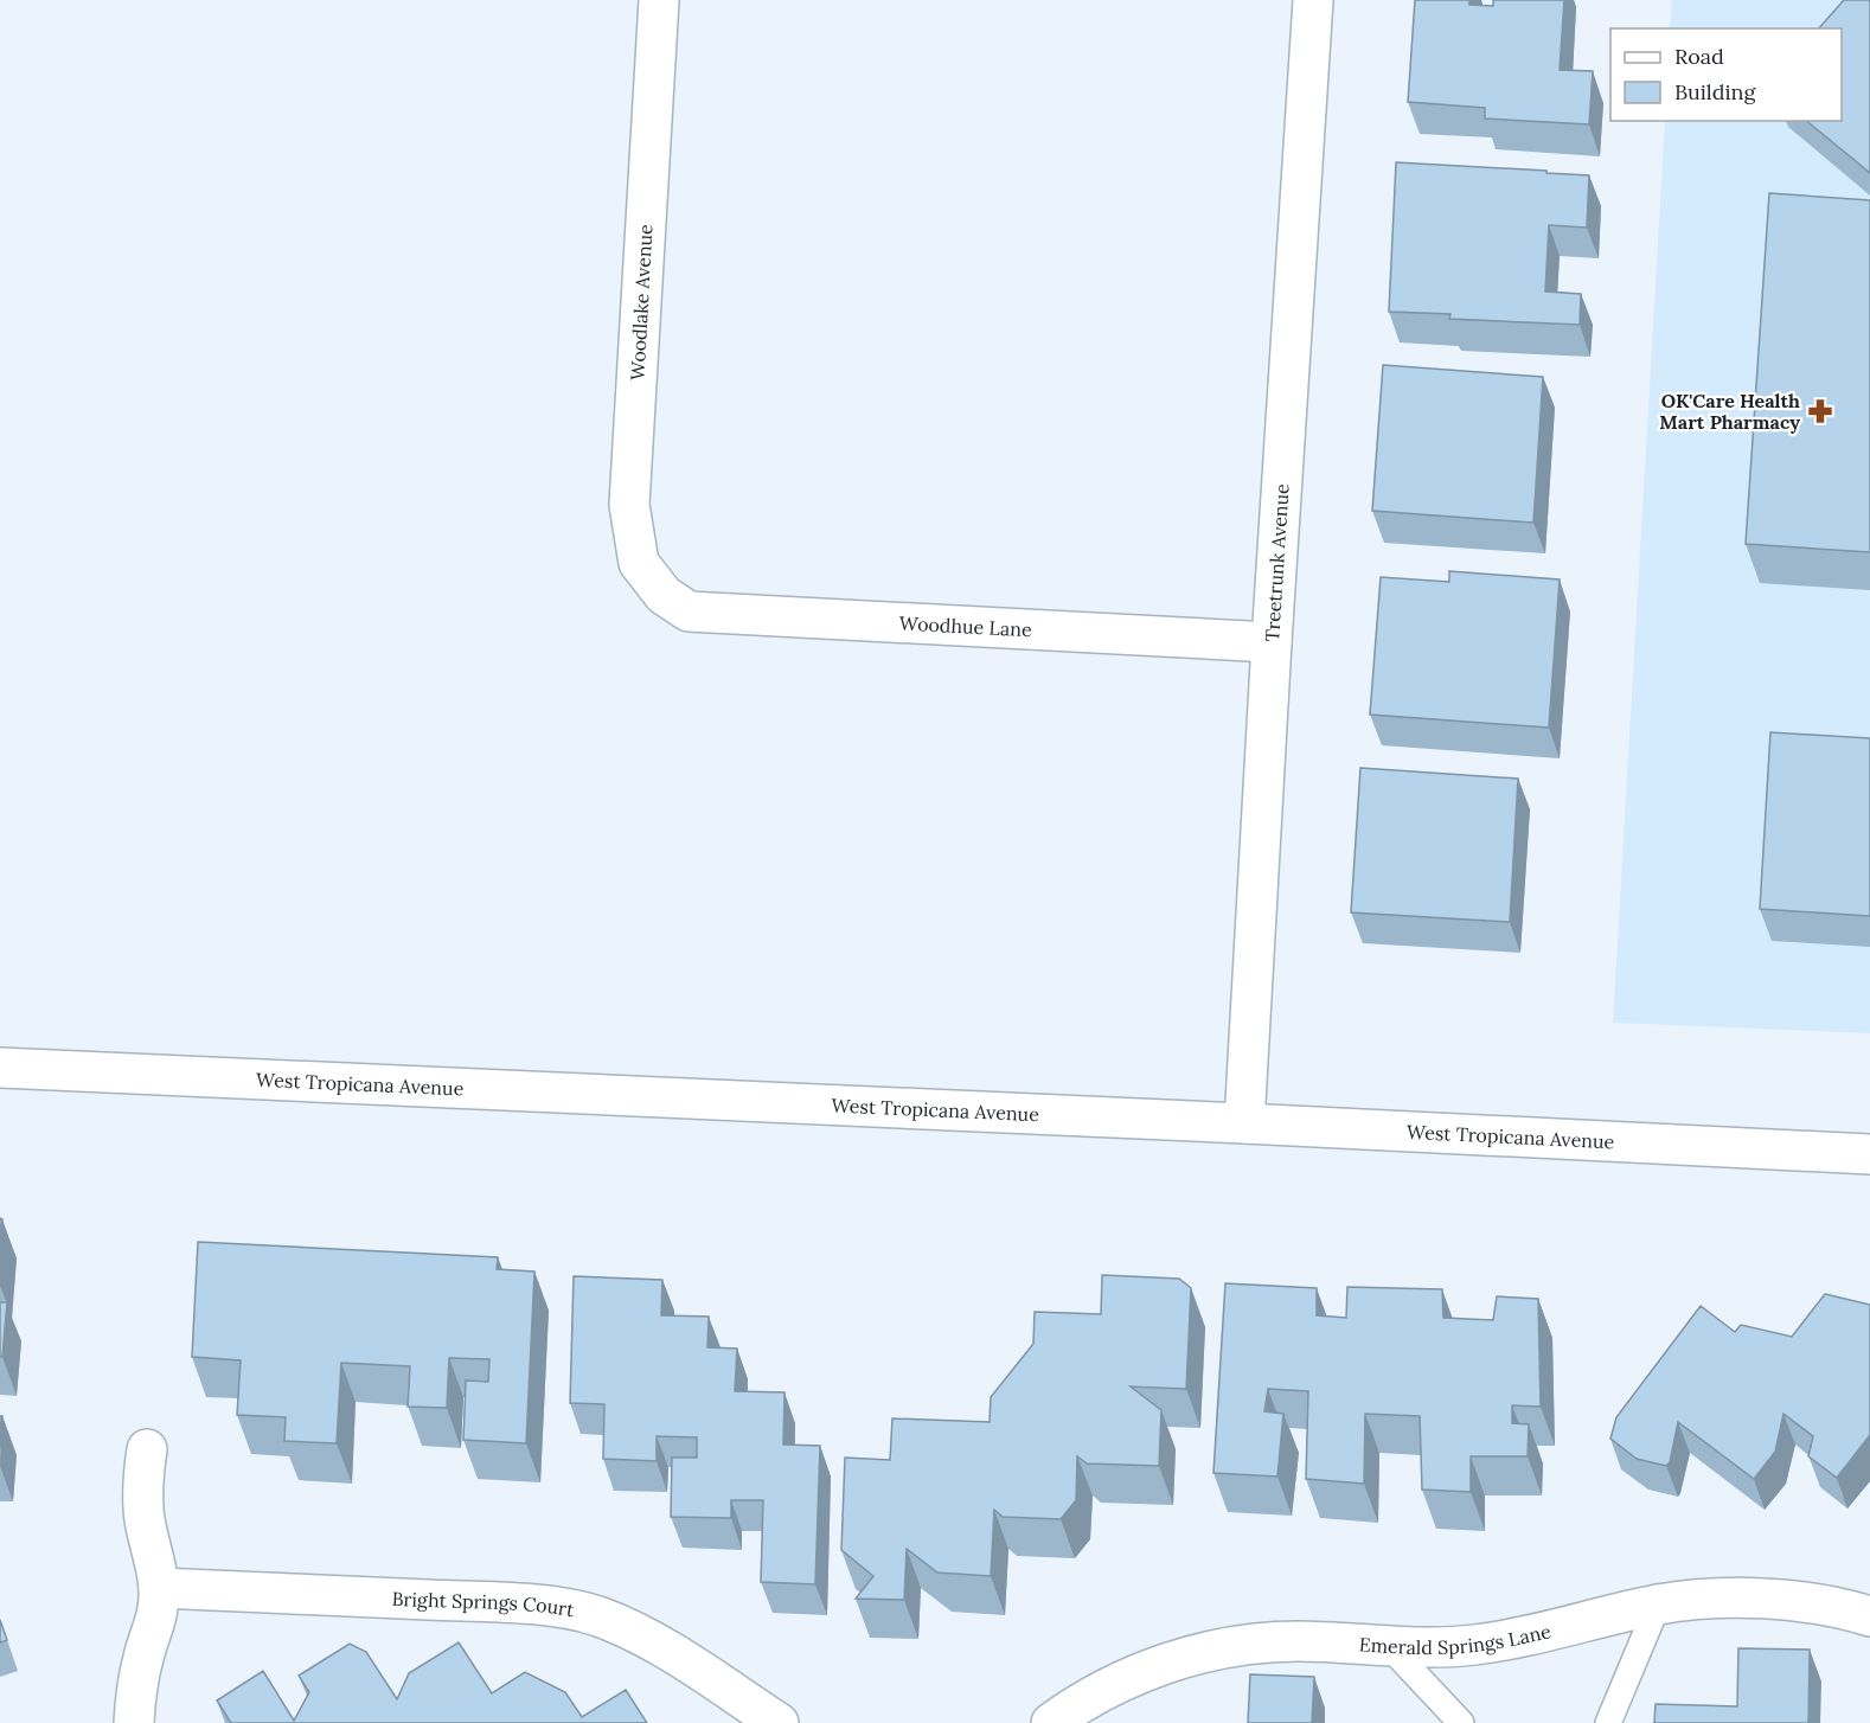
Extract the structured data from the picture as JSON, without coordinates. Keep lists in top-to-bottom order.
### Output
{
  "streets": {
    "street": [
      "Woodlake Avenue",
      "Treetrunk Avenue",
      "Woodhue Lane",
      "West Tropicana Avenue",
      "Bright Springs Court",
      "Emerald Springs Lane"
    ]
  },
  "crossings": [
    ["Woodlake Avenue", "Woodhue Lane"],
    ["Treetrunk Avenue", "Woodhue Lane"],
    ["Treetrunk Avenue", "West Tropicana Avenue"]
  ],
  "places": {
    "pharmacy": ["OK'Care Health Mart Pharmacy"]
  },
  "legend": ["Road", "Building"]
}
